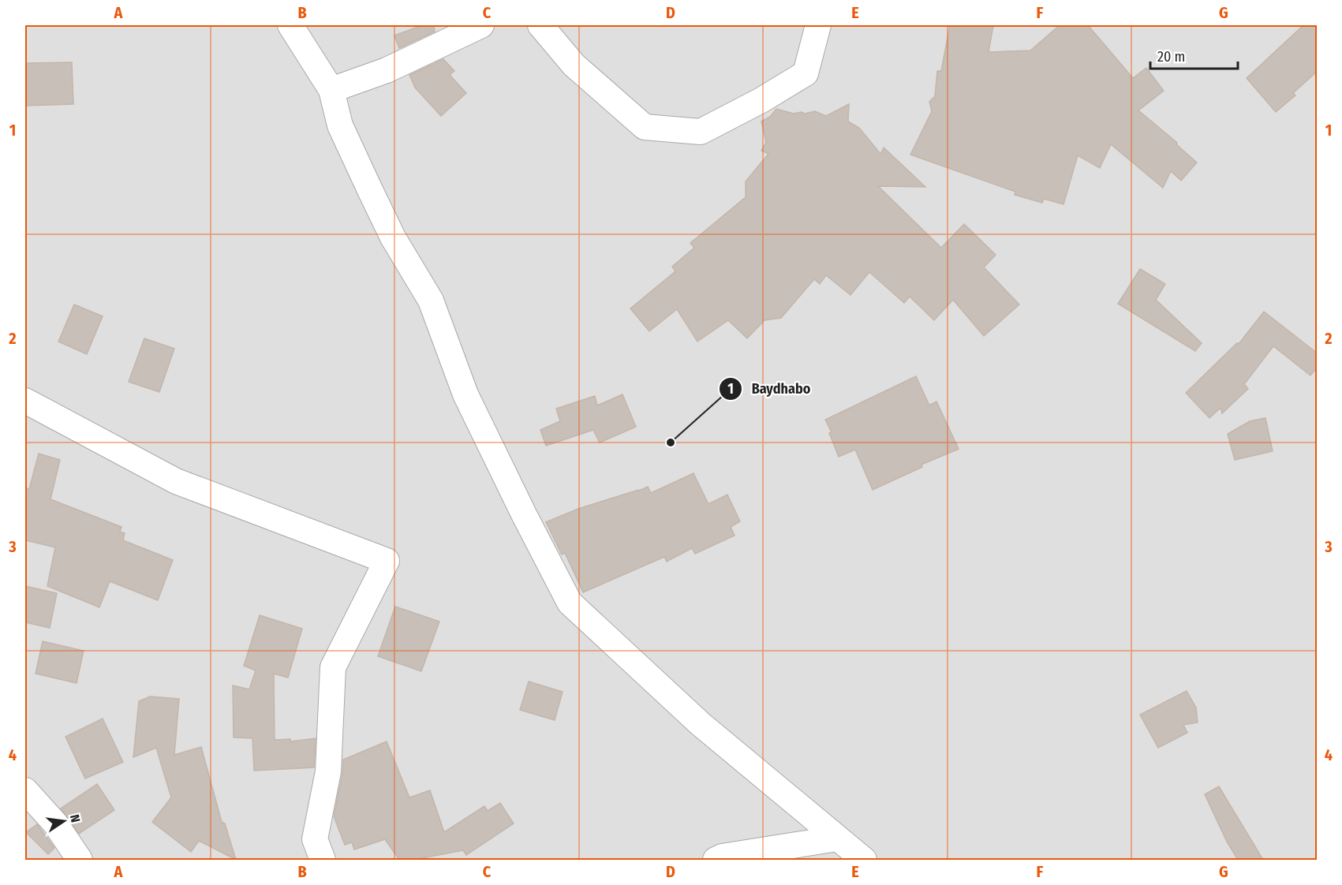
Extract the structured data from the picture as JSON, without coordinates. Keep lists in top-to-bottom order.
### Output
{
  "places": ["Baydhabo"],
  "scale_bar": "20 m",
  "north": "right",
  "grid": {
    "columns": [
      "A",
      "B",
      "C",
      "D",
      "E",
      "F",
      "G"
    ],
    "rows": [
      "1",
      "2",
      "3",
      "4"
    ]
  }
}
